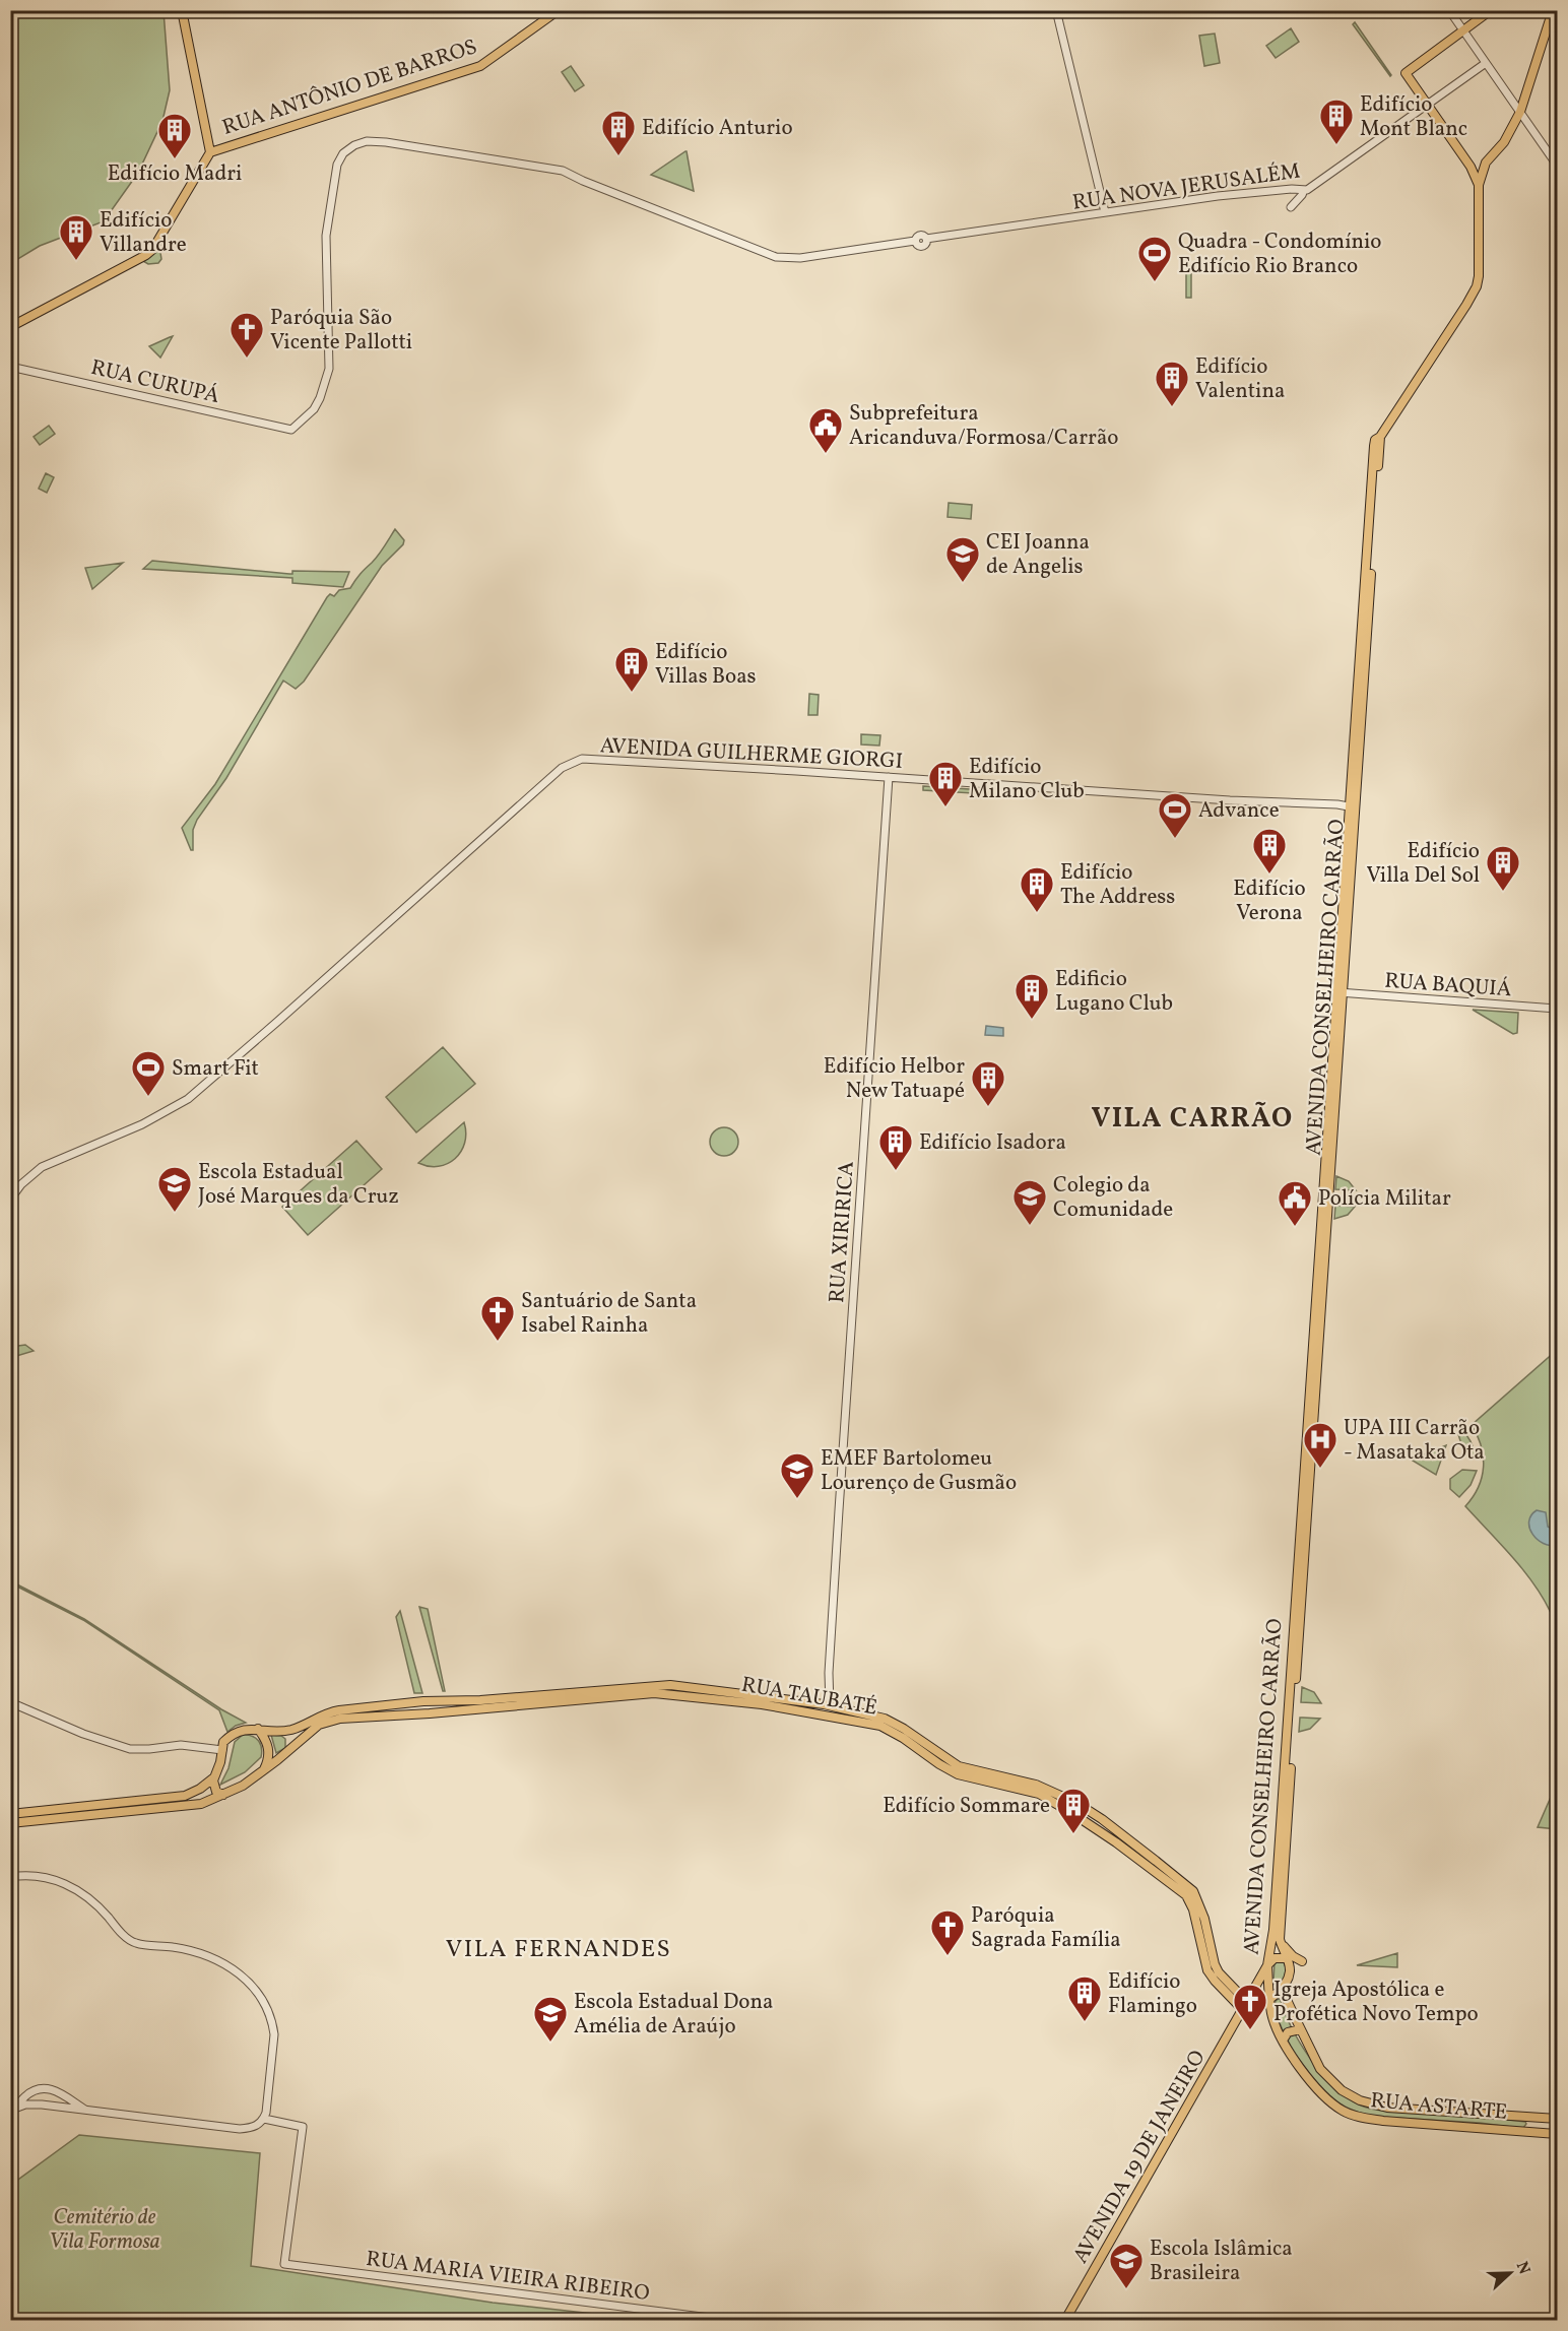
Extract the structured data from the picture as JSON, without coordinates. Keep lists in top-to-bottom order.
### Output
{
  "streets": {
    "main road": [
      "RUA ANTÔNIO DE BARROS",
      "AVENIDA CONSELHEIRO CARRÃO",
      "RUA TAUBATÉ",
      "RUA ASTARTE",
      "AVENIDA 19 DE JANEIRO"
    ],
    "street": [
      "RUA NOVA JERUSALÉM",
      "RUA CURUPÁ",
      "AVENIDA GUILHERME GIORGI",
      "RUA BAQUIÁ",
      "RUA XIRIRICA",
      "RUA MARIA VIEIRA RIBEIRO"
    ]
  },
  "crossings": [
    ["RUA NOVA JERUSALÉM", "RUA CURUPÁ"],
    ["AVENIDA GUILHERME GIORGI", "AVENIDA CONSELHEIRO CARRÃO"],
    ["AVENIDA GUILHERME GIORGI", "RUA XIRIRICA"],
    ["RUA BAQUIÁ", "AVENIDA CONSELHEIRO CARRÃO"],
    ["AVENIDA CONSELHEIRO CARRÃO", "RUA TAUBATÉ"],
    ["AVENIDA CONSELHEIRO CARRÃO", "RUA ASTARTE"],
    ["AVENIDA CONSELHEIRO CARRÃO", "AVENIDA 19 DE JANEIRO"],
    ["RUA XIRIRICA", "RUA TAUBATÉ"],
    ["RUA TAUBATÉ", "AVENIDA 19 DE JANEIRO"]
  ],
  "districts": ["VILA CARRÃO", "VILA FERNANDES"],
  "parks": ["Cemitério de Vila Formosa"],
  "places": {
    "building": [
      "Edifício Mont Blanc",
      "Edifício Anturio",
      "Edifício Madri",
      "Edifício Villandre",
      "Edifício Valentina",
      "Edifício Villas Boas",
      "Edifício Milano Club",
      "Edifício Verona",
      "Edifício Villa Del Sol",
      "Edifício The Address",
      "Edificio Lugano Club",
      "Edifício Helbor New Tatuapé",
      "Edifício Isadora",
      "Edifício Sommare",
      "Edifício Flamingo"
    ],
    "sports": ["Quadra - Condomínio Edifício Rio Branco", "Advance", "Smart Fit"],
    "church": [
      "Paróquia São Vicente Pallotti",
      "Santuário de Santa Isabel Rainha",
      "Paróquia Sagrada Família",
      "Igreja Apostólica e Profética Novo Tempo"
    ],
    "public building": ["Subprefeitura Aricanduva/Formosa/Carrão", "Polícia Militar"],
    "school or university": [
      "CEI Joanna de Angelis",
      "Escola Estadual José Marques da Cruz",
      "Colegio da Comunidade",
      "EMEF Bartolomeu Lourenço de Gusmão",
      "Escola Estadual Dona Amélia de Araújo",
      "Escola Islâmica Brasileira"
    ],
    "hospital": ["UPA III Carrão - Masataka Ota"]
  },
  "north": "right"
}
